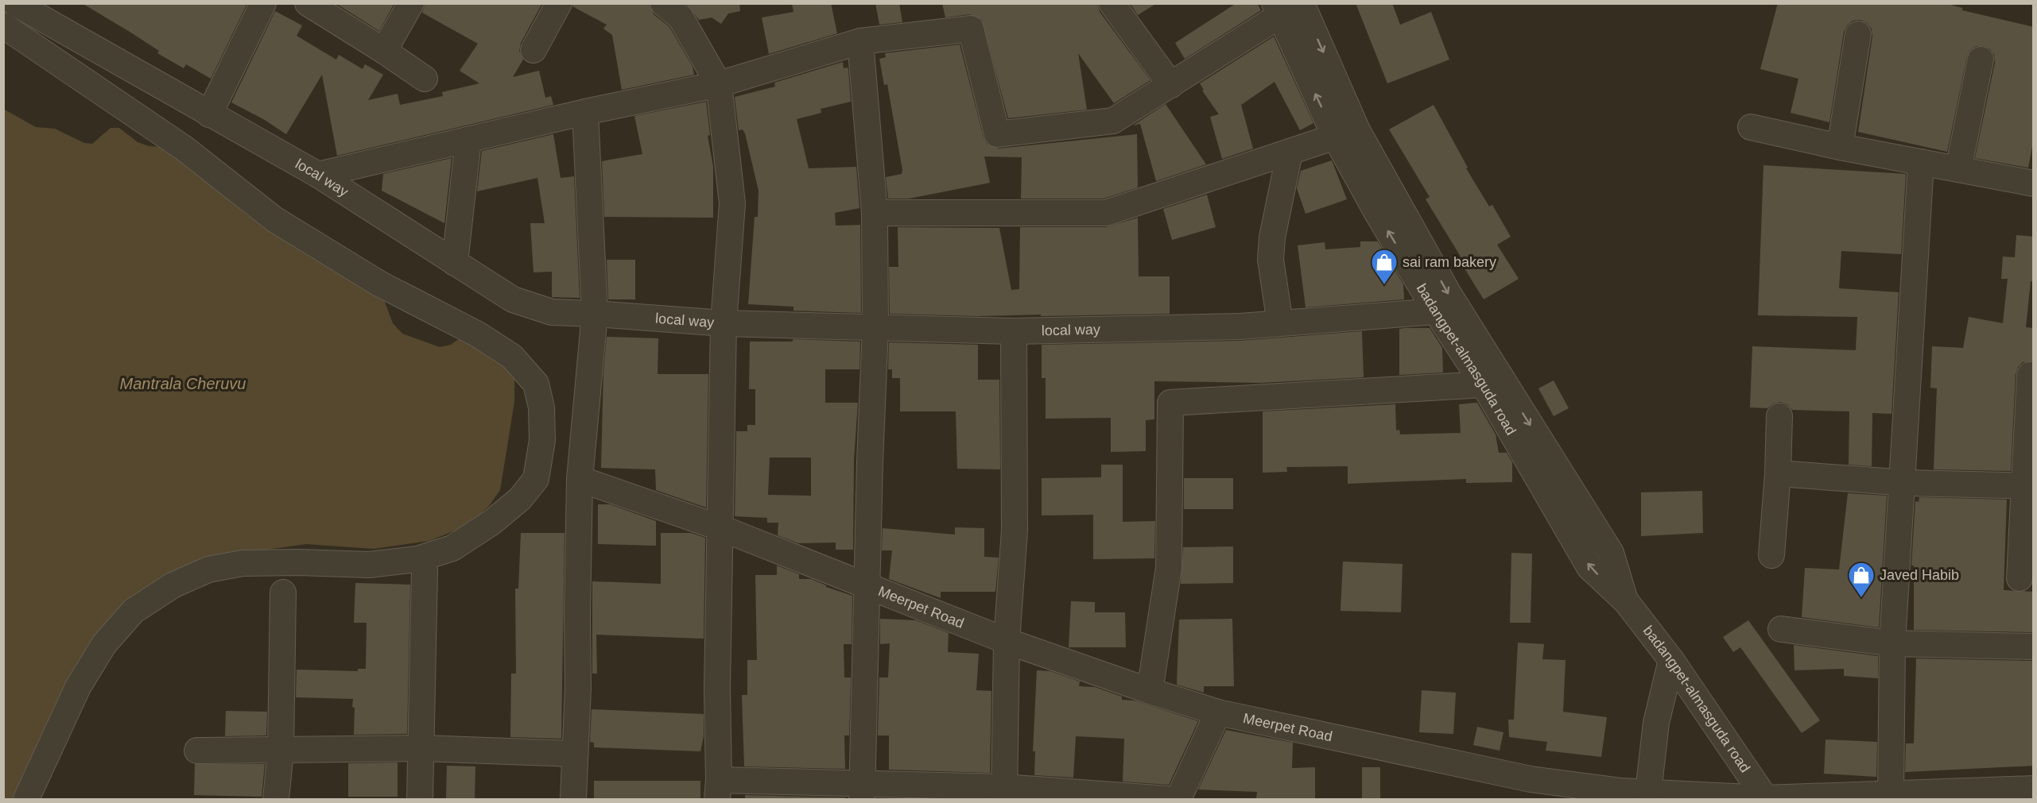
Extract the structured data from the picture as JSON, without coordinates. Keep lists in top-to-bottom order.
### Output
{
  "streets": {
    "street": ["local way", "badangpet-almasguda road", "Meerpet Road"]
  },
  "crossings": [
    ["local way", "badangpet-almasguda road"],
    ["badangpet-almasguda road", "Meerpet Road"]
  ],
  "water": ["Mantrala Cheruvu"],
  "places": {
    "shop": ["sai ram bakery", "Javed Habib"]
  }
}
